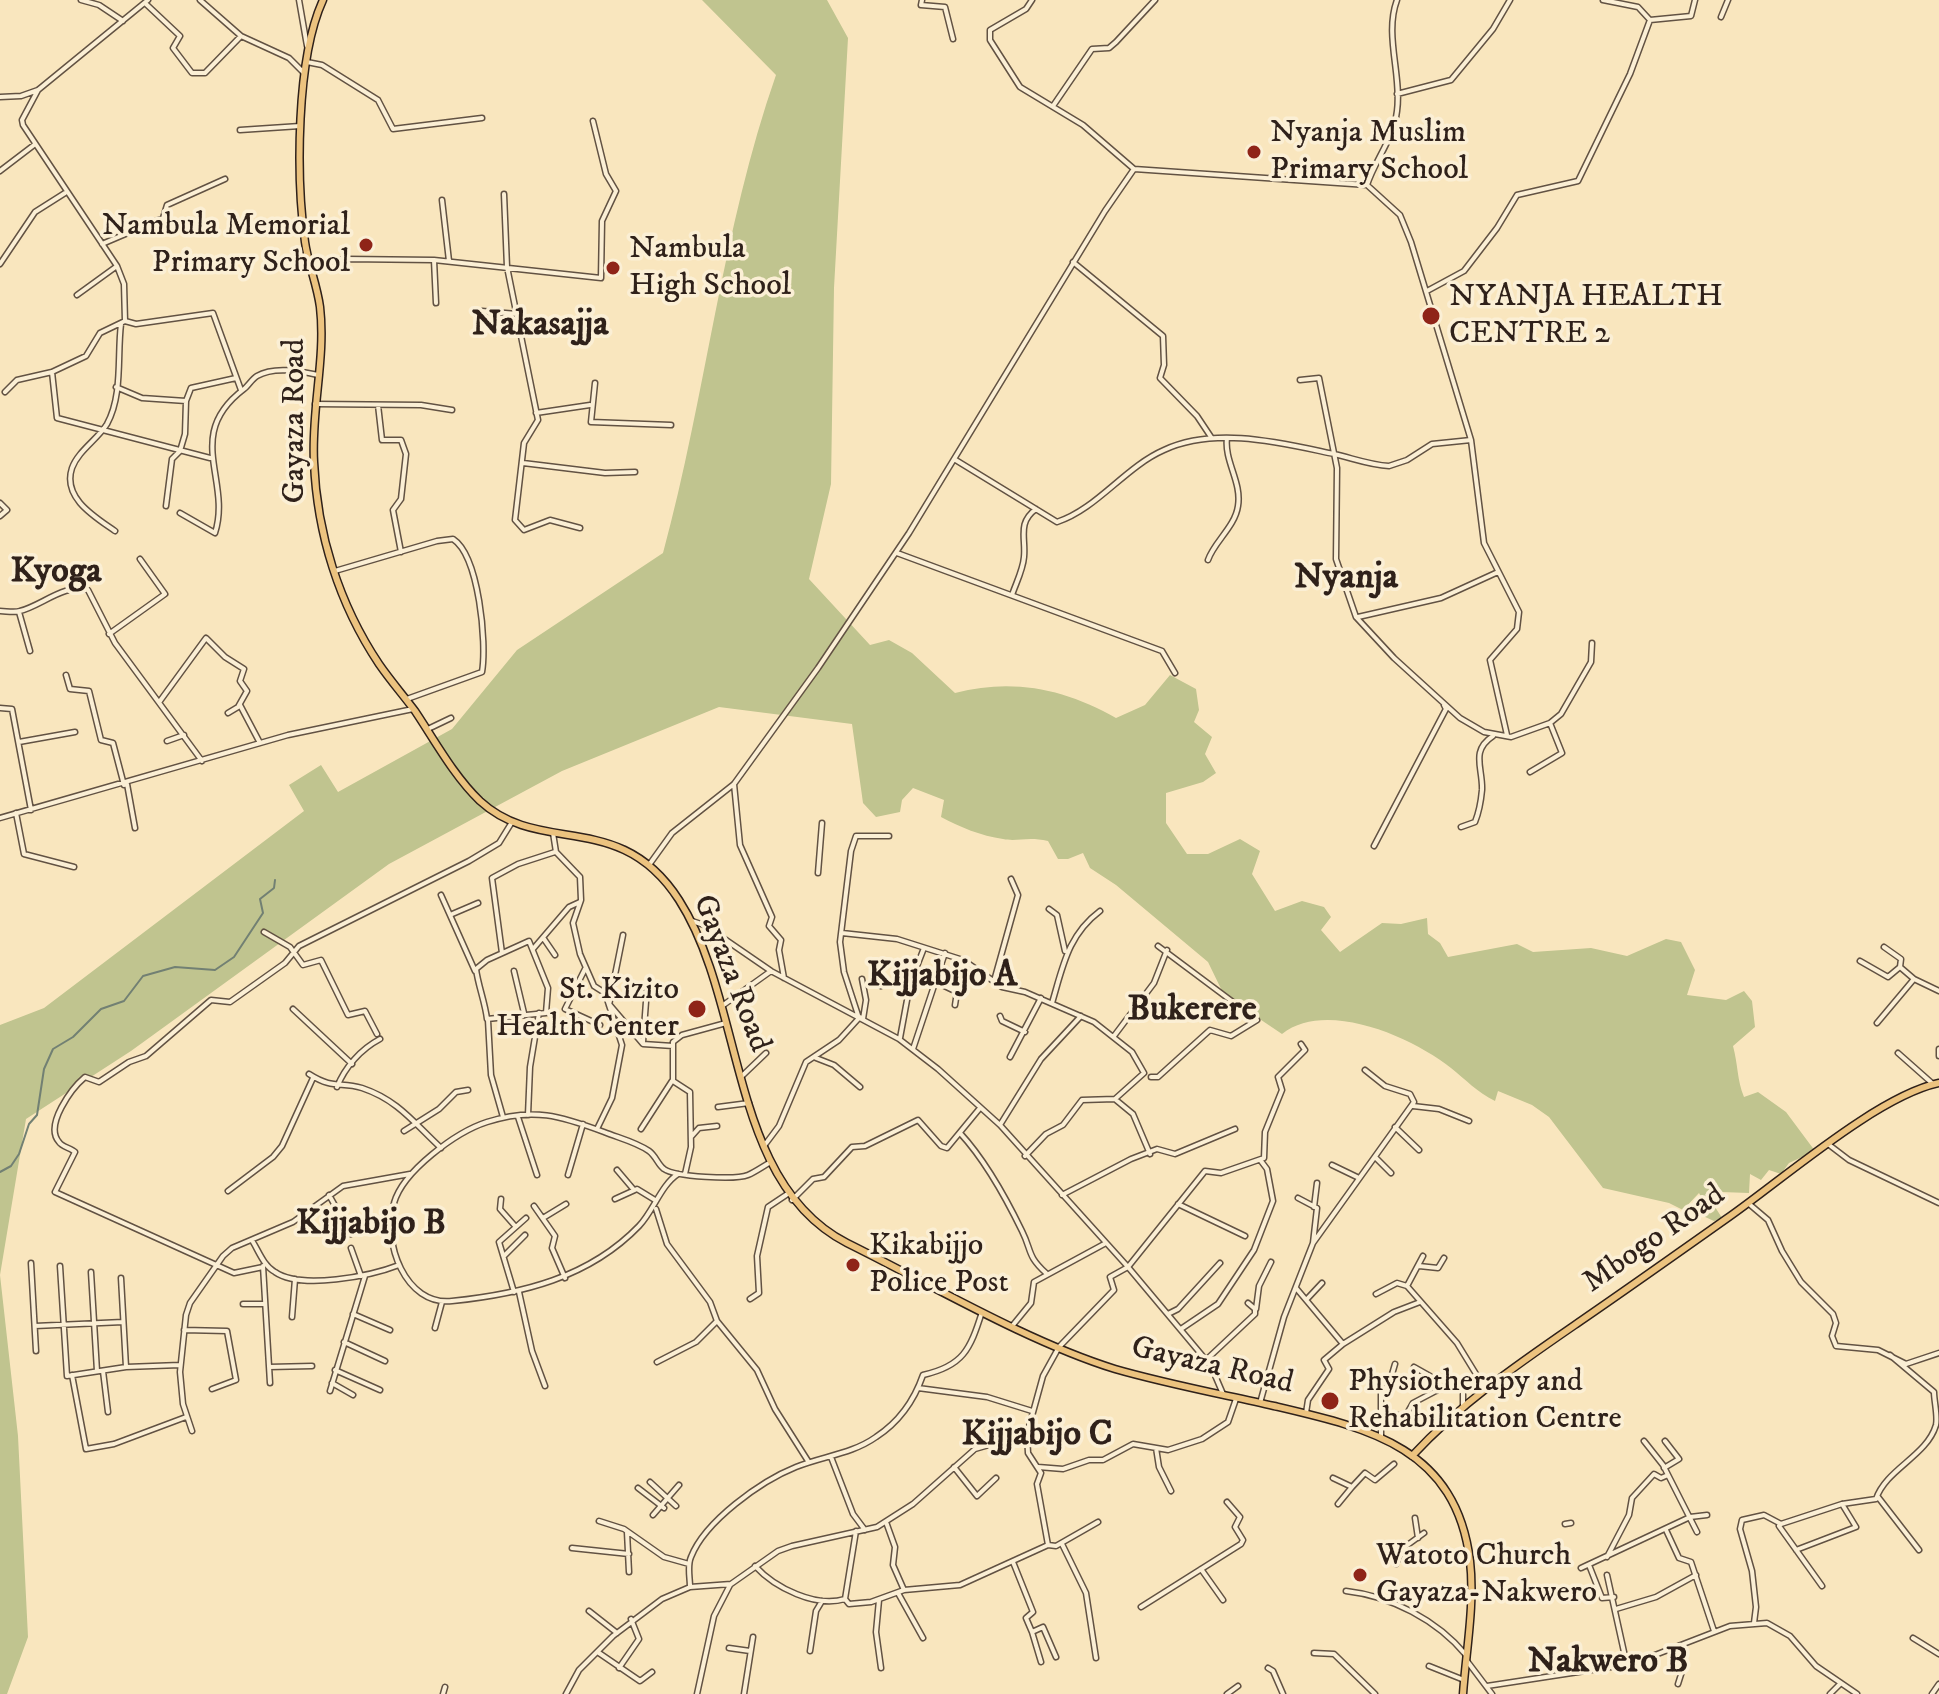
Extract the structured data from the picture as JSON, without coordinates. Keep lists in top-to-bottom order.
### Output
{
  "streets": {
    "main road": ["Gayaza Road", "Mbogo Road"]
  },
  "crossings": [
    ["Gayaza Road", "Mbogo Road"]
  ],
  "districts": [
    "Nakasajja",
    "Kyoga",
    "Nyanja",
    "Kijjabijo A",
    "Bukerere",
    "Kijjabijo B",
    "Kijjabijo C",
    "Nakwero B"
  ],
  "places": [
    "Nyanja Muslim Primary School",
    "Nambula Memorial Primary School",
    "Nambula High School",
    "NYANJA HEALTH CENTRE 2",
    "St. Kizito Health Center",
    "Kikabijjo Police Post",
    "Physiotherapy and Rehabilitation Centre",
    "Watoto Church Gayaza-Nakwero"
  ]
}
